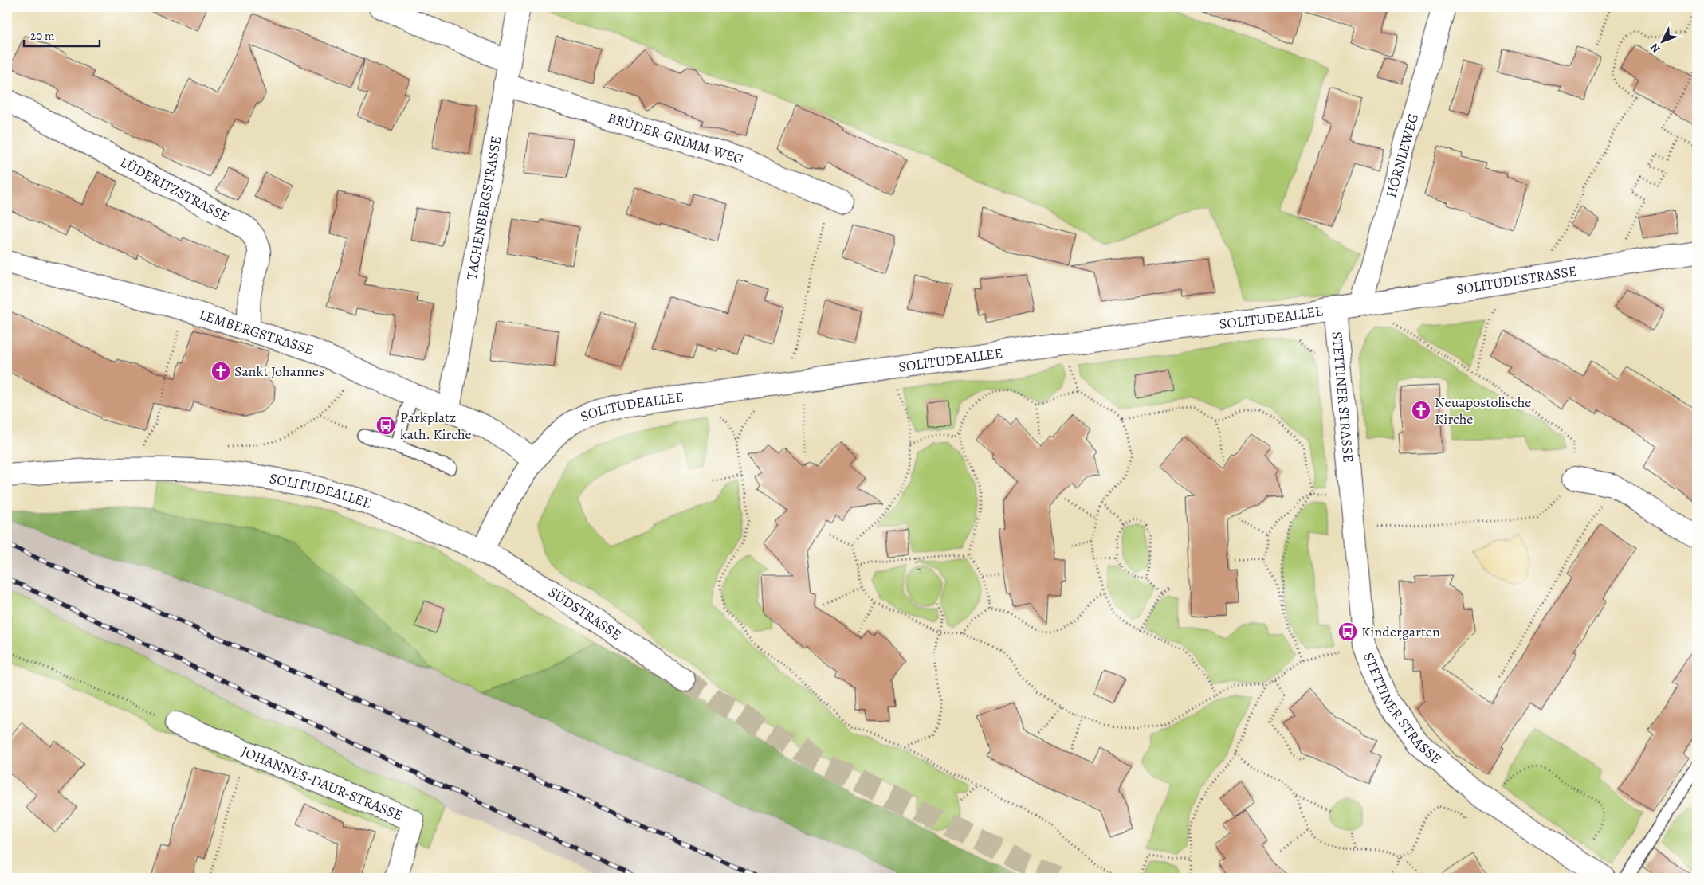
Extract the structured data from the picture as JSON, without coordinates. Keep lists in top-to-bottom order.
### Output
{
  "streets": {
    "street": [
      "BRÜDER-GRIMM-WEG",
      "HÖRNLEWEG",
      "LÜDERITZSTRASSE",
      "TACHENBERGSTRASSE",
      "SOLITUDESTRASSE",
      "SOLITUDEALLEE",
      "LEMBERGSTRASSE",
      "STETTINER STRASSE",
      "SÜDSTRASSE",
      "JOHANNES-DAUR-STRASSE"
    ]
  },
  "crossings": [
    ["BRÜDER-GRIMM-WEG", "TACHENBERGSTRASSE"],
    ["HÖRNLEWEG", "SOLITUDESTRASSE"],
    ["LÜDERITZSTRASSE", "LEMBERGSTRASSE"],
    ["TACHENBERGSTRASSE", "LEMBERGSTRASSE"],
    ["SOLITUDESTRASSE", "SOLITUDEALLEE"],
    ["SOLITUDESTRASSE", "STETTINER STRASSE"],
    ["SOLITUDEALLEE", "LEMBERGSTRASSE"],
    ["SOLITUDEALLEE", "STETTINER STRASSE"],
    ["SOLITUDEALLEE", "SÜDSTRASSE"]
  ],
  "places": {
    "church": ["Sankt Johannes", "Neuapostolische Kirche"],
    "bus stop": ["Parkplatz kath. Kirche", "Kindergarten"]
  },
  "scale_bar": "20 m",
  "north": "bottom left"
}
